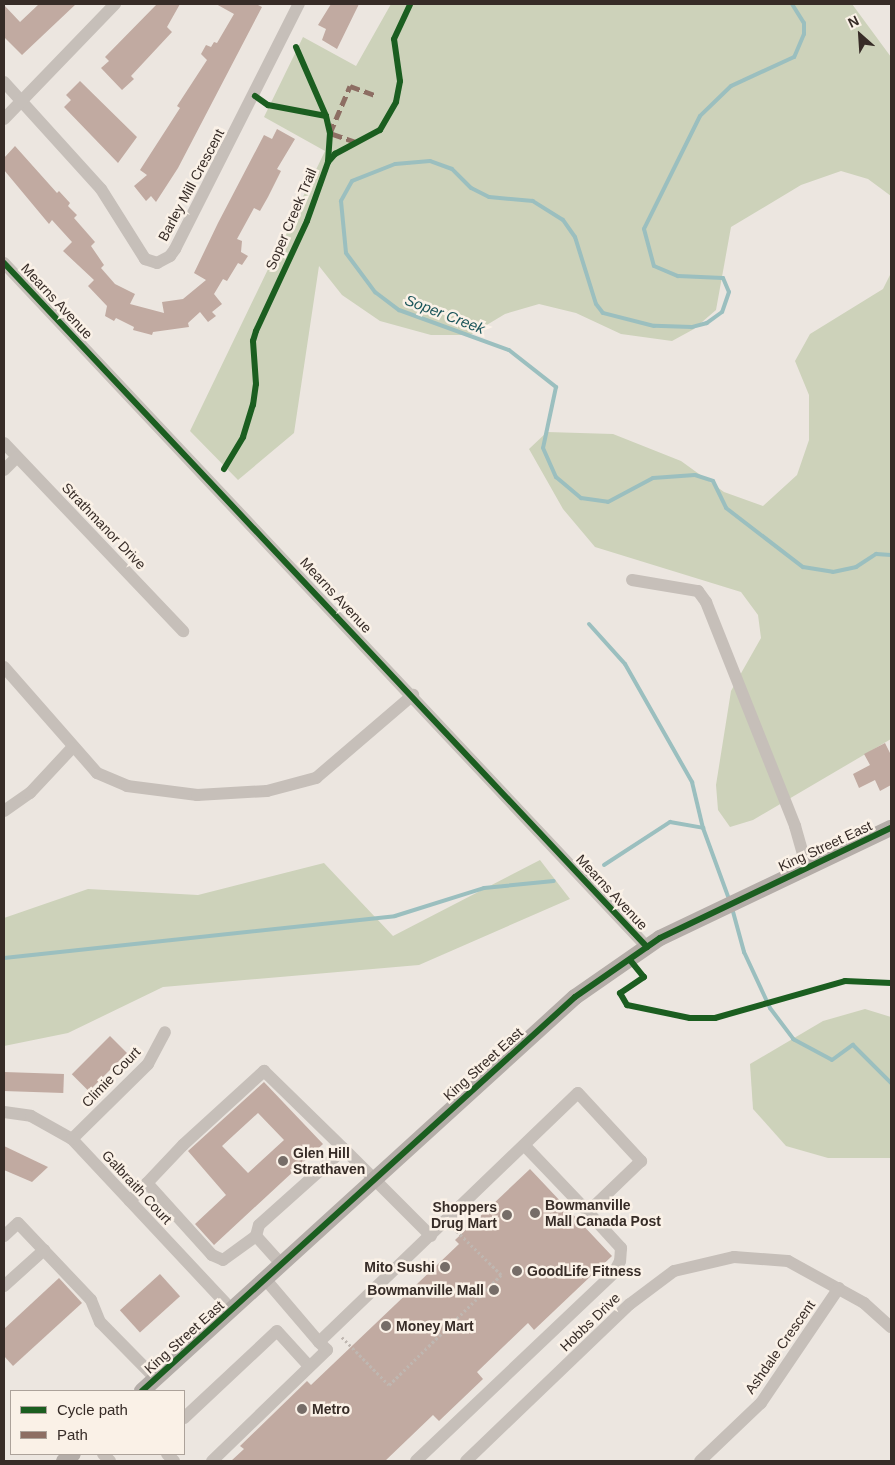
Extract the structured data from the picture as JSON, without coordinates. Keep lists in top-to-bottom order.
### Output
{
  "streets": {
    "main road": ["King Street East"],
    "street": [
      "Barley Mill Crescent",
      "Mearns Avenue",
      "Strathmanor Drive",
      "Climie Court",
      "Galbraith Court",
      "Hobbs Drive",
      "Ashdale Crescent"
    ],
    "cycle path": ["Soper Creek Trail"]
  },
  "crossings": [
    ["Mearns Avenue", "King Street East"],
    ["King Street East", "Galbraith Court"],
    ["Climie Court", "Galbraith Court"],
    ["Hobbs Drive", "Ashdale Crescent"]
  ],
  "water": ["Soper Creek"],
  "places": [
    "Glen Hill Strathaven",
    "Bowmanville Mall Canada Post",
    "Shoppers Drug Mart",
    "Mito Sushi",
    "GoodLife Fitness",
    "Bowmanville Mall",
    "Money Mart",
    "Metro"
  ],
  "legend": ["Cycle path", "Path"],
  "north": "top left"
}
